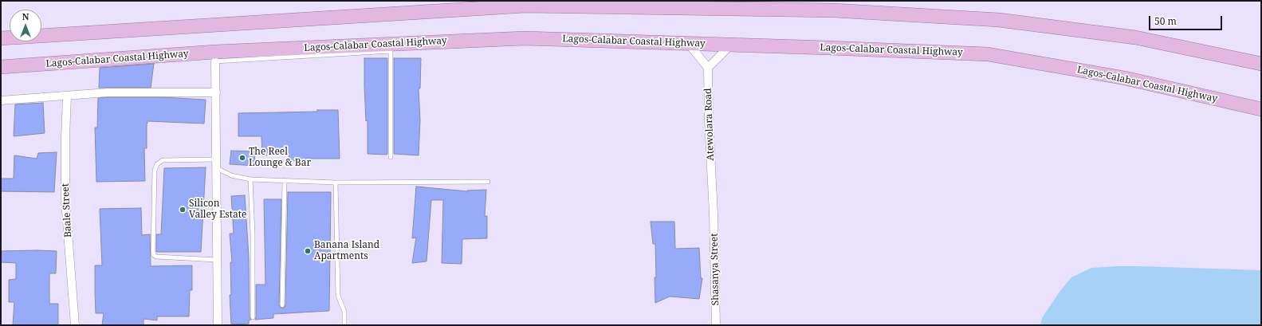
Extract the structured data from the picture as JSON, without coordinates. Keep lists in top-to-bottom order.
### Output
{
  "streets": {
    "highway": ["Lagos-Calabar Coastal Highway"],
    "street": ["Atewolara Road", "Baale Street", "Shasanya Street"]
  },
  "crossings": [
    ["Atewolara Road", "Shasanya Street"]
  ],
  "places": ["The Reel Lounge & Bar", "Silicon Valley Estate", "Banana Island Apartments"],
  "scale_bar": "50 m",
  "north": "top"
}
